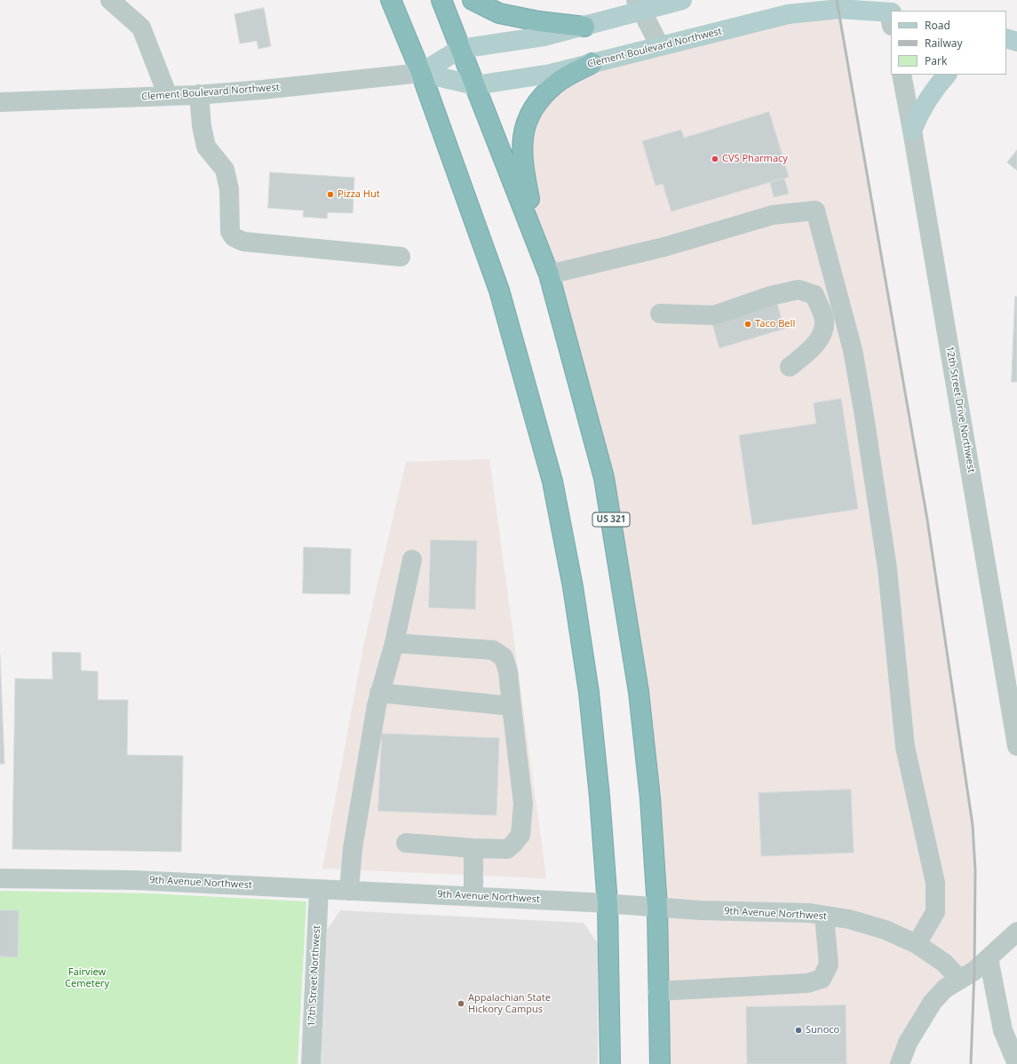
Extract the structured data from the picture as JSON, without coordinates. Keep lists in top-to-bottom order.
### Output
{
  "streets": {
    "highway": ["US 321"],
    "main road": ["Clement Boulevard Northwest"],
    "street": ["12th Street Drive Northwest", "9th Avenue Northwest", "17th Street Northwest"]
  },
  "crossings": [
    ["Clement Boulevard Northwest", "US 321"],
    ["US 321", "9th Avenue Northwest"],
    ["9th Avenue Northwest", "17th Street Northwest"]
  ],
  "parks": ["Fairview Cemetery"],
  "places": [
    "CVS Pharmacy",
    "Pizza Hut",
    "Taco Bell",
    "Appalachian State Hickory Campus",
    "Sunoco"
  ],
  "legend": ["Road", "Railway", "Park"]
}
